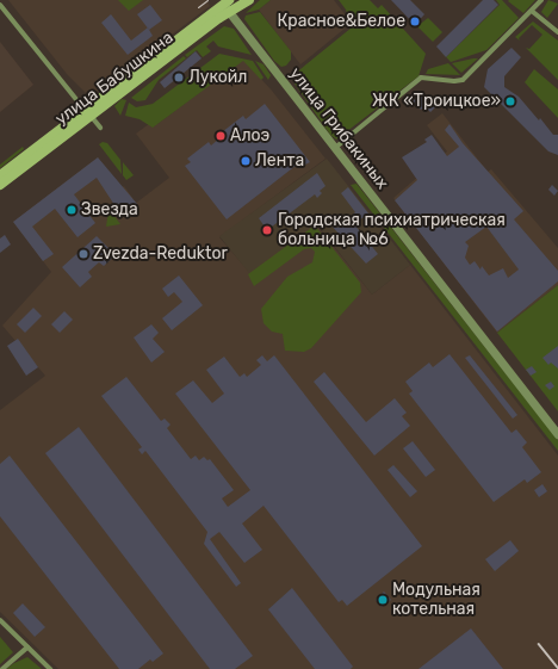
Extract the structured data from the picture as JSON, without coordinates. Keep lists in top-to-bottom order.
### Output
{
  "streets": {
    "main road": ["улица Бабушкина"],
    "street": ["улица Грибакиных"]
  },
  "crossings": [
    ["улица Бабушкина", "улица Грибакиных"]
  ],
  "places": [
    "Красное&Белое",
    "Лукойл",
    "ЖК «Троицкое»",
    "Алоэ",
    "Лента",
    "Звезда",
    "Городская психиатрическая больница №6",
    "Zvezda-Reduktor",
    "Модульная котельная"
  ]
}
